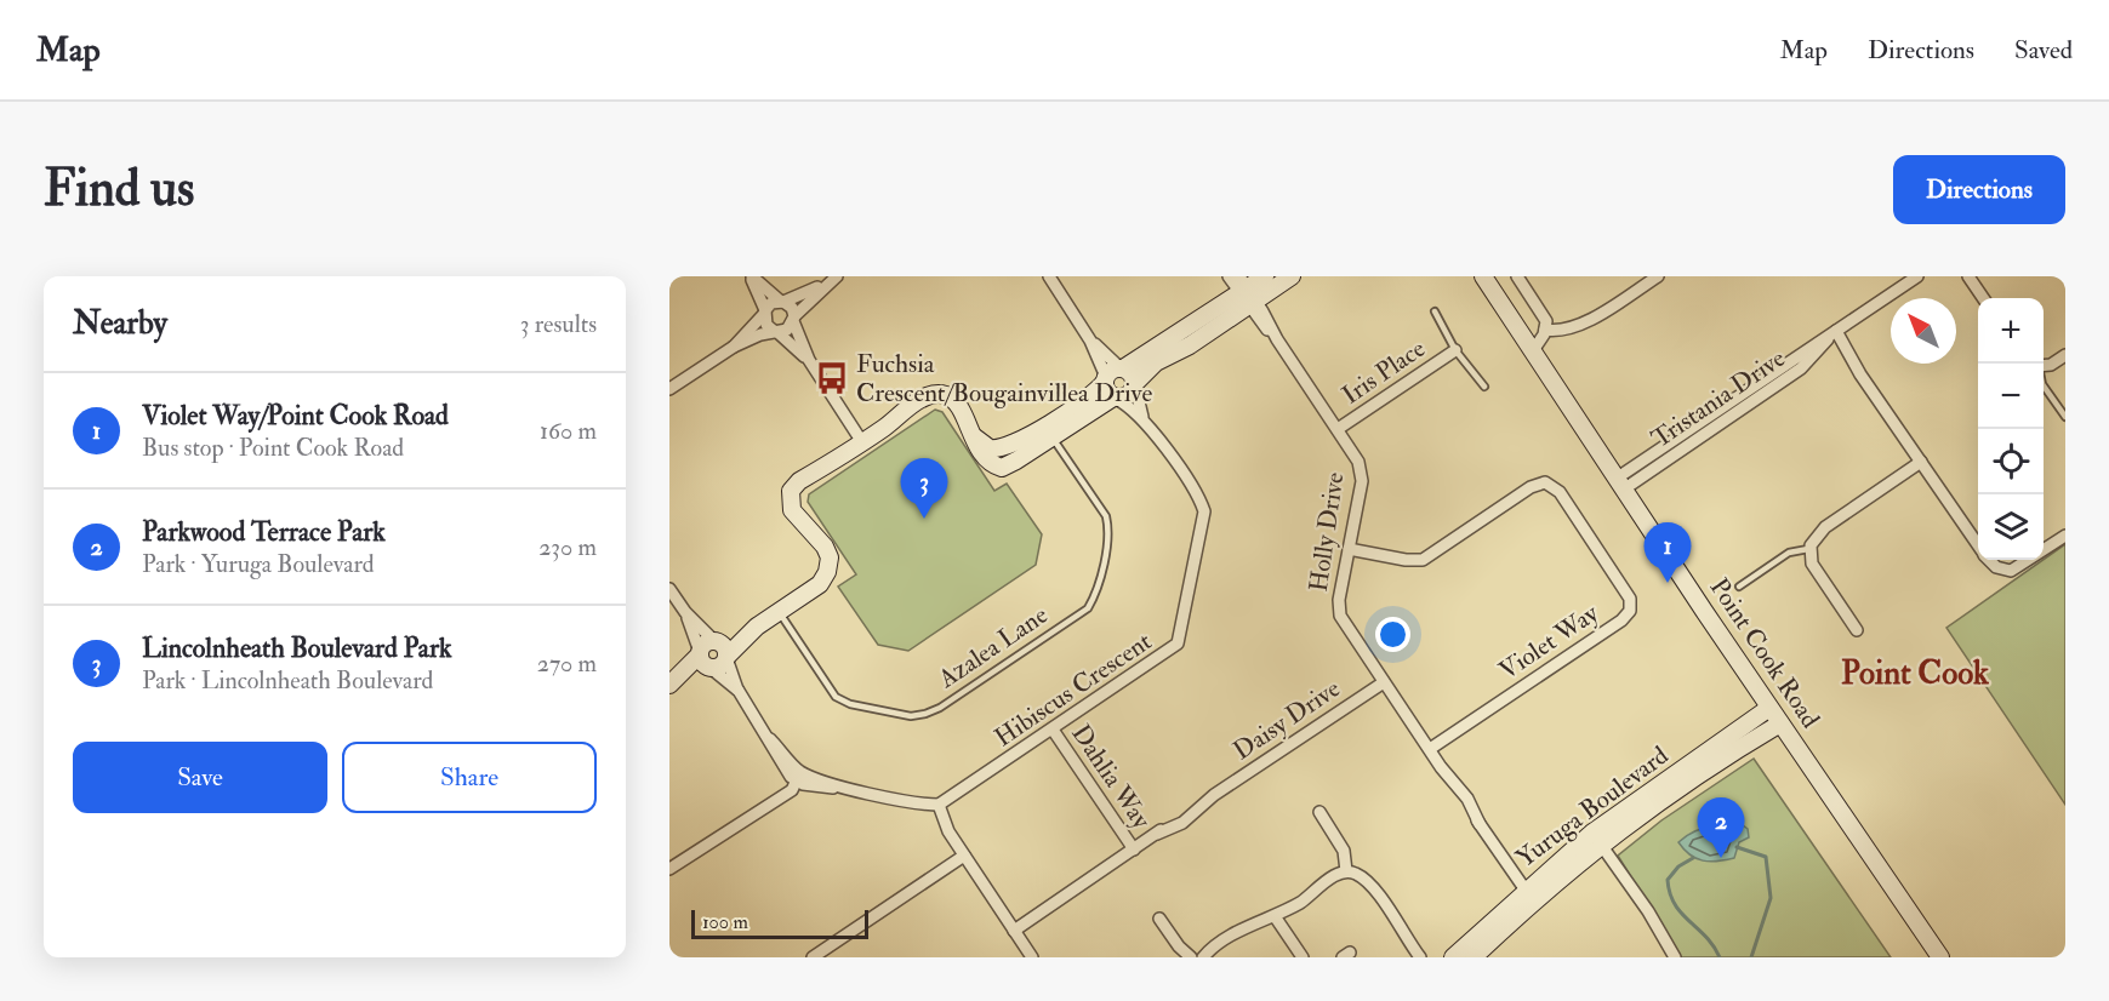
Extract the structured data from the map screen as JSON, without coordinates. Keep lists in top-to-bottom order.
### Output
{
  "streets": {
    "street": [
      "Iris Place",
      "Tristania Drive",
      "Holly Drive",
      "Violet Way",
      "Point Cook Road",
      "Hibiscus Crescent",
      "Daisy Drive",
      "Dahlia Way",
      "Yuruga Boulevard"
    ],
    "lane": ["Azalea Lane"]
  },
  "crossings": [
    ["Iris Place", "Holly Drive"],
    ["Tristania Drive", "Point Cook Road"],
    ["Holly Drive", "Violet Way"],
    ["Holly Drive", "Daisy Drive"],
    ["Holly Drive", "Yuruga Boulevard"],
    ["Point Cook Road", "Yuruga Boulevard"],
    ["Hibiscus Crescent", "Dahlia Way"],
    ["Daisy Drive", "Dahlia Way"]
  ],
  "districts": ["Point Cook"],
  "places": {
    "bus stop": ["Fuchsia Crescent/Bougainvillea Drive"]
  },
  "scale_bar": "100 m",
  "north": "top left",
  "page": {
    "header": "Map",
    "nav": ["Map", "Directions", "Saved"],
    "buttons": [
      "Directions",
      ["Save", "Share"]
    ],
    "title": "Find us",
    "heading": ["Nearby", "3 results"],
    "map_buttons": ["+", "−"],
    "list": [
      {
        "mark": "1",
        "name": "Violet Way/Point Cook Road",
        "note": "Bus stop · Point Cook Road",
        "value": "160 m"
      },
      {
        "mark": "2",
        "name": "Parkwood Terrace Park",
        "note": "Park · Yuruga Boulevard",
        "value": "230 m"
      },
      {
        "mark": "3",
        "name": "Lincolnheath Boulevard Park",
        "note": "Park · Lincolnheath Boulevard",
        "value": "270 m"
      }
    ],
    "pins": ["3", "1", "2"],
    "scale": "100 m"
  }
}
